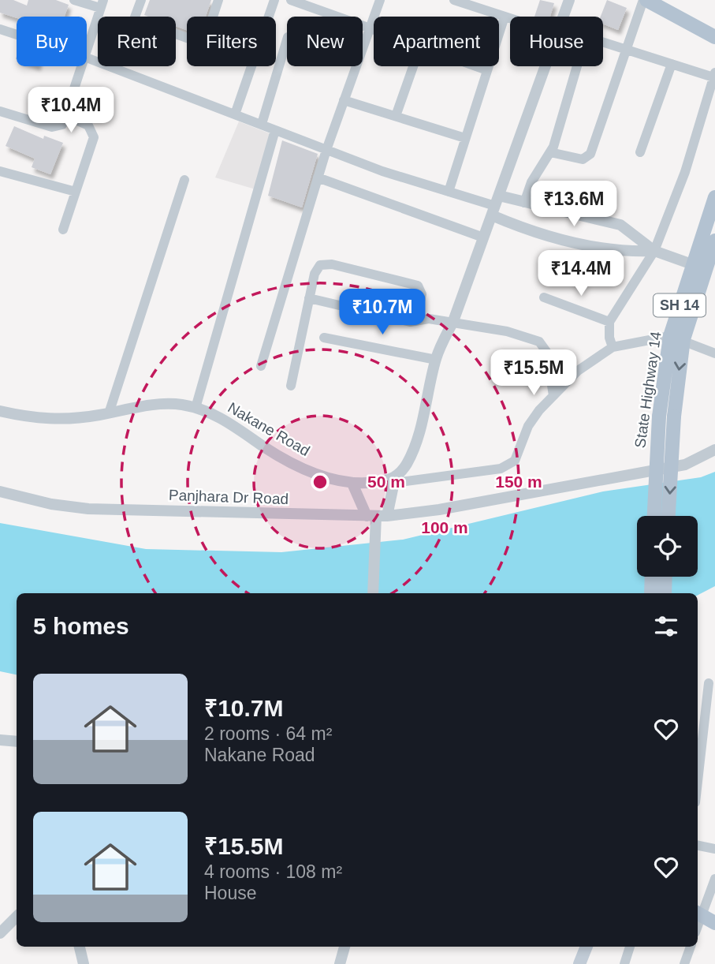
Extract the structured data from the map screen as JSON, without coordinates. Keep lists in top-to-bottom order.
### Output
{
  "streets": {
    "main road": ["SH 14", "State Highway 14"],
    "street": ["Nakane Road", "Panjhara Dr Road"]
  },
  "page": {
    "chip": [
      "Buy",
      "Rent",
      "Filters",
      "New",
      "Apartment",
      "House"
    ],
    "price": [
      "₹10.4M",
      "₹13.6M",
      "₹14.4M",
      "₹10.7M",
      "₹15.5M"
    ],
    "heading": "5 homes",
    "list": [
      {
        "name": "₹10.7M",
        "note": "2 rooms · 64 m² · Nakane Road"
      },
      {
        "name": "₹15.5M",
        "note": "4 rooms · 108 m² · House"
      }
    ]
  },
  "rings": ["50 m", "150 m", "100 m"]
}
